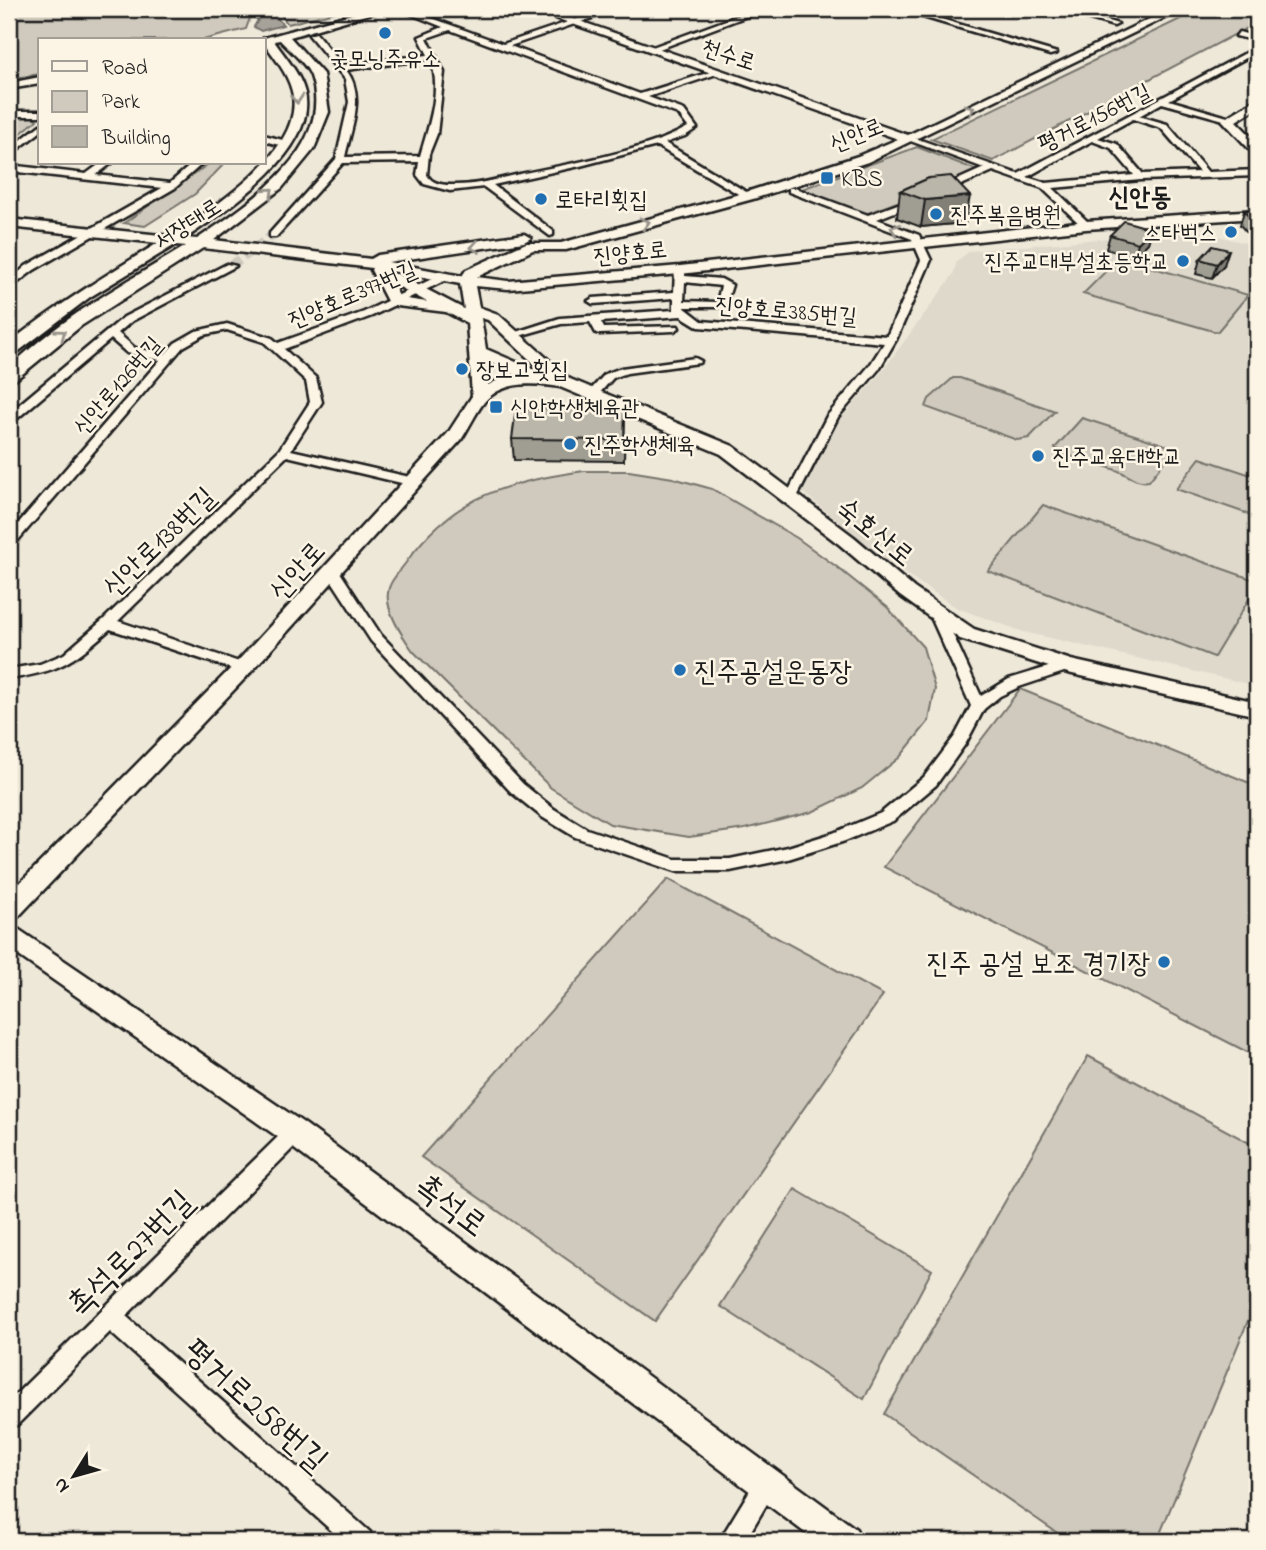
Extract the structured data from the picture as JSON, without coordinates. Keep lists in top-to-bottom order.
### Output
{
  "streets": {
    "street": [
      "천수로",
      "평거로156번길",
      "신안로",
      "서장대로",
      "진양호로",
      "진양호로397번길",
      "진양호로385번길",
      "신안로126번길",
      "숙호산로",
      "신안로138번길",
      "촉석로",
      "촉석로27번길",
      "평거로258번길"
    ]
  },
  "crossings": [
    ["천수로", "신안로"],
    ["신안로", "진양호로"],
    ["신안로", "신안로138번길"],
    ["서장대로", "진양호로"],
    ["진양호로", "진양호로397번길"],
    ["진양호로", "진양호로385번길"],
    ["진양호로397번길", "신안로126번길"],
    ["신안로126번길", "신안로138번길"],
    ["촉석로", "촉석로27번길"],
    ["촉석로27번길", "평거로258번길"]
  ],
  "districts": ["신안동"],
  "places": {
    "other": [
      "굿모닝주유소",
      "로타리횟집",
      "진주복음병원",
      "스타벅스",
      "진주교대부설초등학교",
      "장보고횟집",
      "진주학생체육",
      "진주교육대학교",
      "진주공설운동장",
      "진주 공설 보조 경기장"
    ],
    "transit": ["KBS", "신안학생체육관"]
  },
  "legend": ["Road", "Park", "Building"],
  "north": "bottom left"
}
